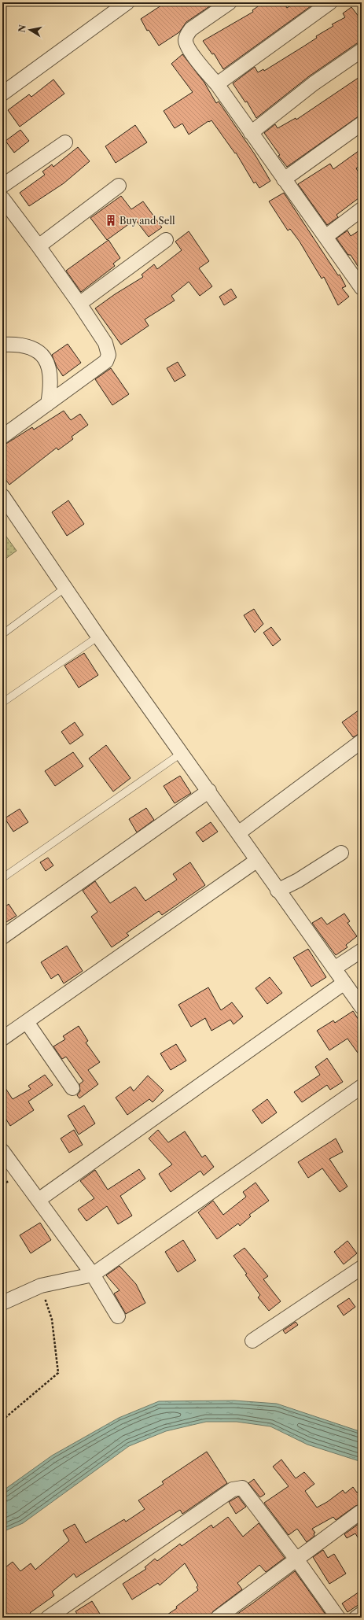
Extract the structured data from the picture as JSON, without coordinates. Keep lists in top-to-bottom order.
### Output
{
  "places": {
    "building": ["Buy and Sell"]
  },
  "north": "left"
}
